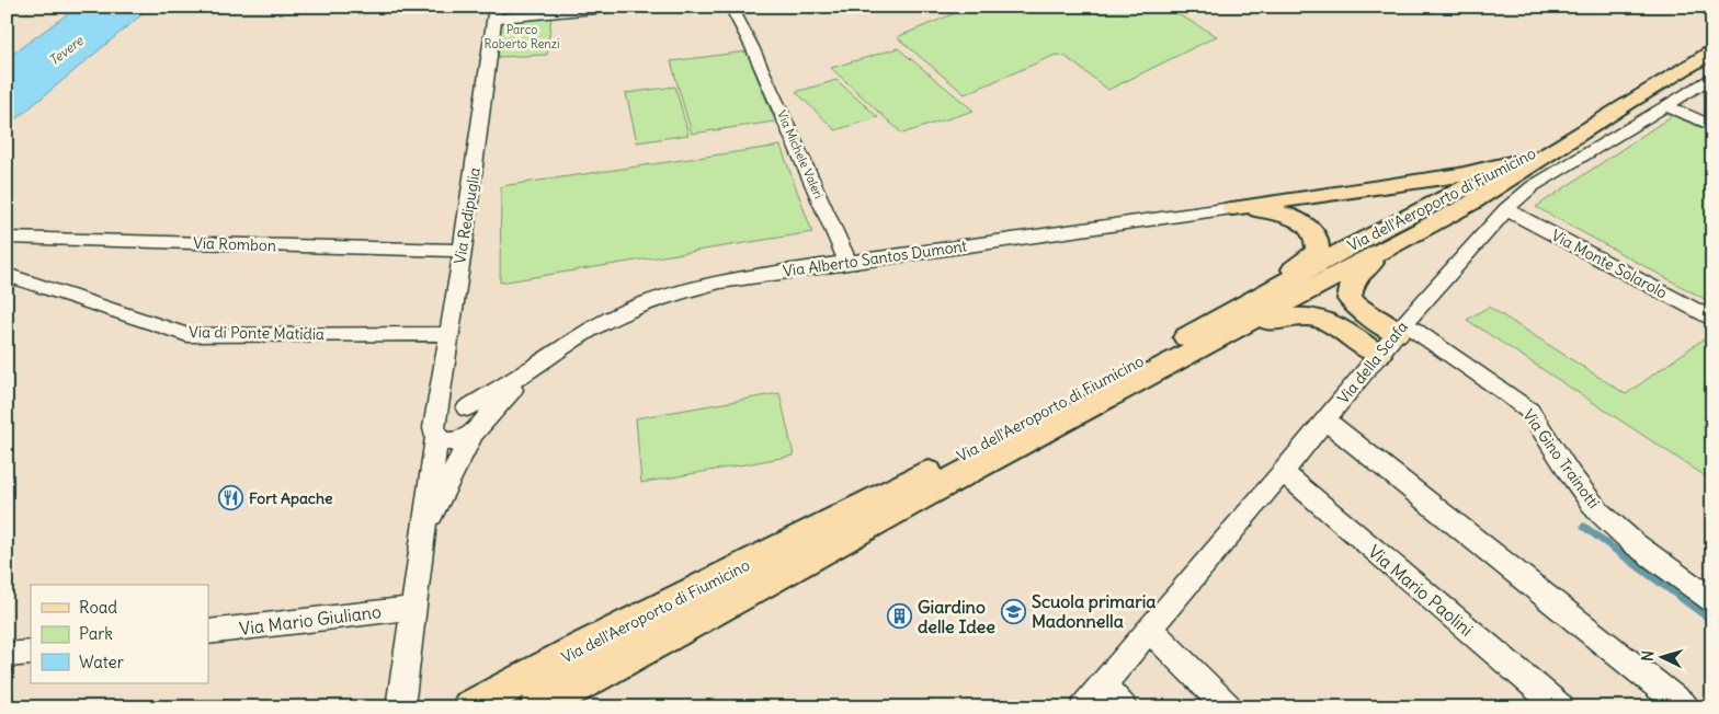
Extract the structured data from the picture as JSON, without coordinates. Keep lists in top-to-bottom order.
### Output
{
  "streets": {
    "main road": ["Via dell'Aeroporto di Fiumicino"],
    "street": [
      "Via Michele Valeri",
      "Via Redipuglia",
      "Via Rombon",
      "Via Alberto Santos Dumont",
      "Via Monte Solarolo",
      "Via di Ponte Matidia",
      "Via della Scafa",
      "Via Gino Trainotti",
      "Via Mario Paolini",
      "Via Mario Giuliano"
    ]
  },
  "crossings": [
    ["Via Michele Valeri", "Via Alberto Santos Dumont"],
    ["Via Redipuglia", "Via Rombon"],
    ["Via Redipuglia", "Via di Ponte Matidia"],
    ["Via Redipuglia", "Via Mario Giuliano"],
    ["Via Monte Solarolo", "Via della Scafa"],
    ["Via della Scafa", "Via Gino Trainotti"],
    ["Via della Scafa", "Via Mario Paolini"]
  ],
  "water": ["Tevere"],
  "parks": ["Parco Roberto Renzi"],
  "places": {
    "restaurant": ["Fort Apache"],
    "school or university": ["Scuola primaria Madonnella"],
    "building": ["Giardino delle Idee"]
  },
  "legend": ["Road", "Park", "Water"],
  "north": "left"
}
